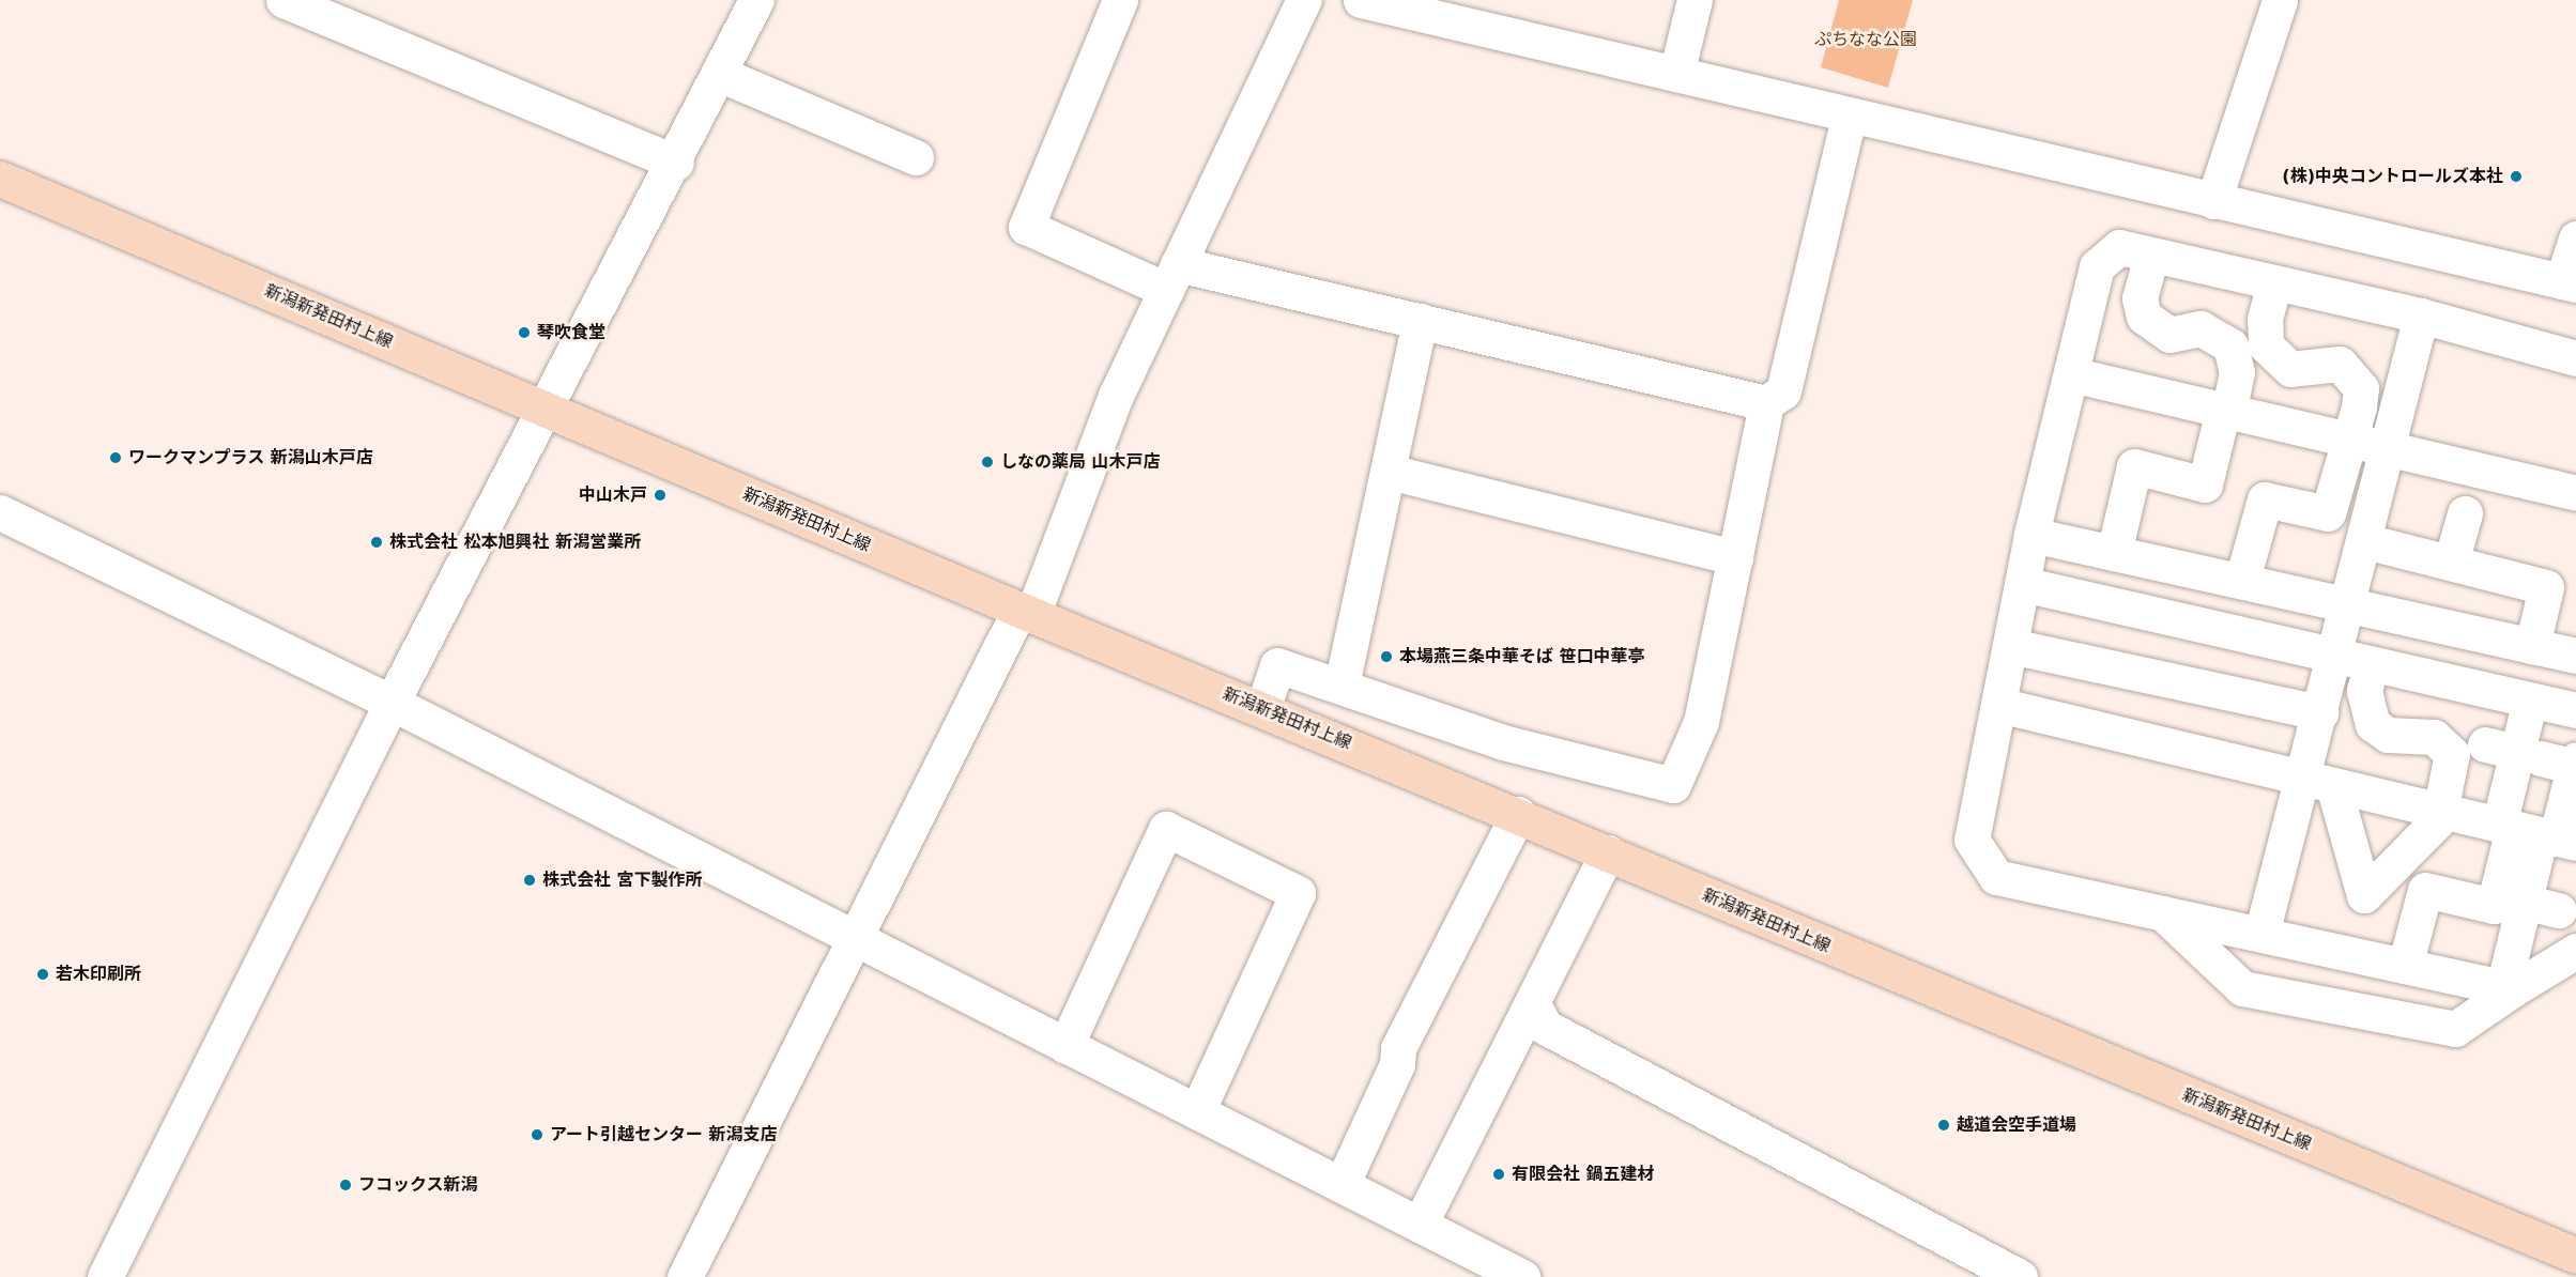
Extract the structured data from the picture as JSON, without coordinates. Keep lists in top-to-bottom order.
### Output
{
  "streets": {
    "main road": ["新潟新発田村上線"]
  },
  "parks": ["ぷちなな公園"],
  "places": [
    "(株)中央コントロールズ本社",
    "琴吹食堂",
    "ワークマンプラス 新潟山木戸店",
    "しなの薬局 山木戸店",
    "中山木戸",
    "株式会社 松本旭興社 新潟営業所",
    "本場燕三条中華そば 笹口中華亭",
    "株式会社 宮下製作所",
    "若木印刷所",
    "越道会空手道場",
    "アート引越センター 新潟支店",
    "有限会社 鍋五建材",
    "フコックス新潟"
  ]
}
